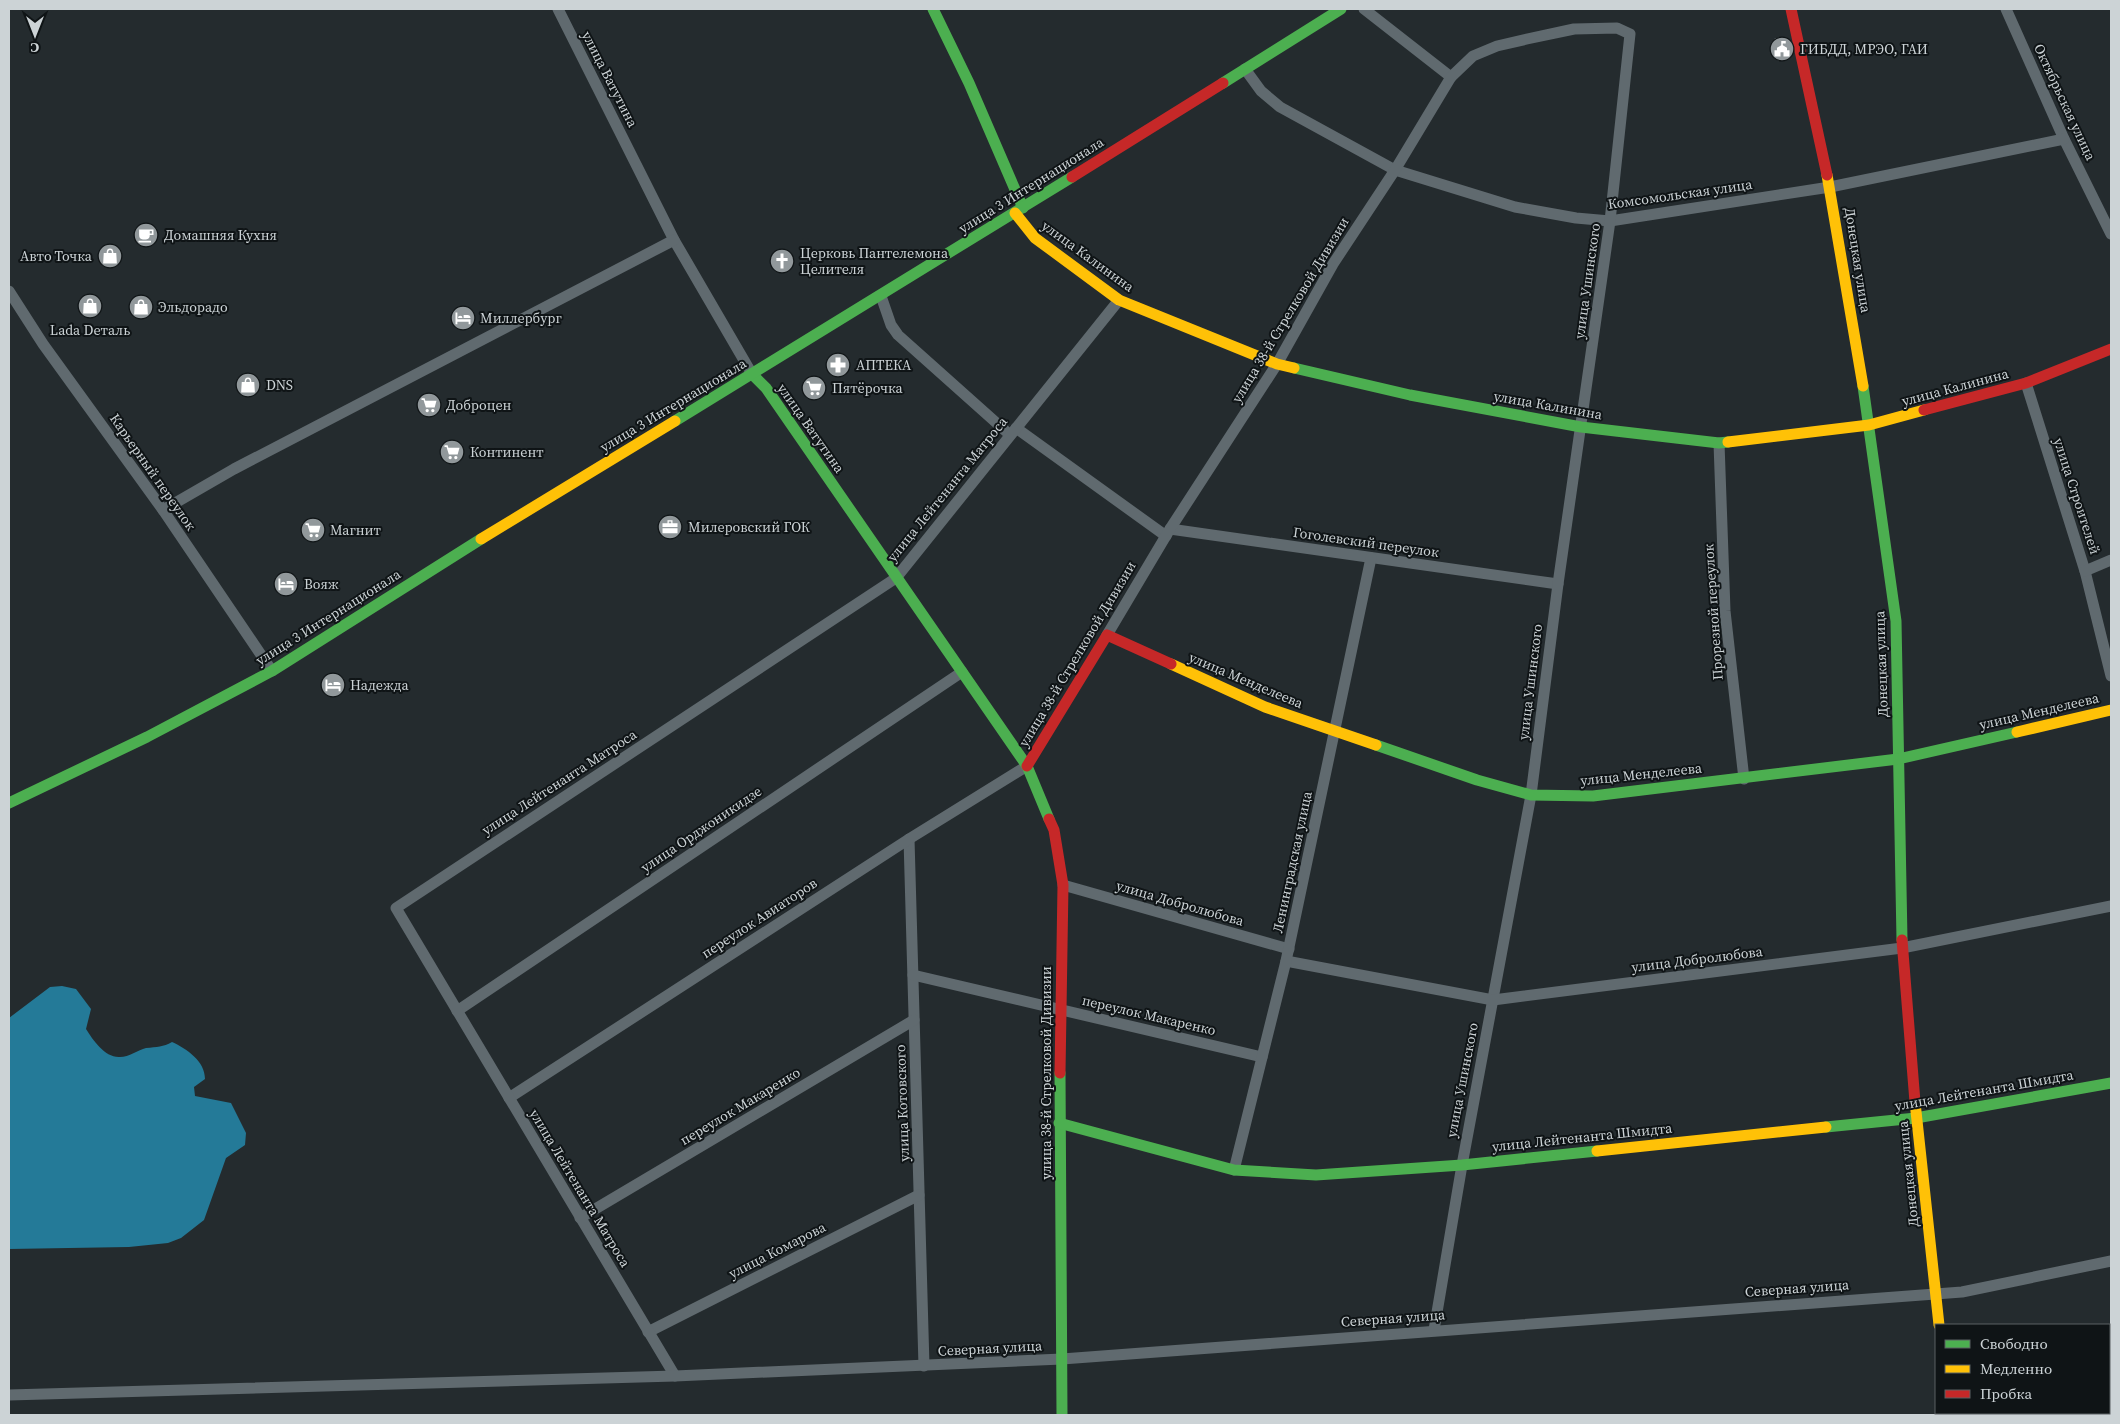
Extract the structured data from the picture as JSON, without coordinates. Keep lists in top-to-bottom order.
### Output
{
  "streets": {
    "street": [
      "улица Ватутина",
      "Октябрьская улица",
      "улица 3 Интернационала",
      "Комсомольская улица",
      "улица Калинина",
      "Донецкая улица",
      "улица Ушинского",
      "улица 38-й Стрелковой Дивизии",
      "Карьерный переулок",
      "улица Лейтенанта Матроса",
      "улица Строителей",
      "Гоголевский переулок",
      "Прорезной переулок",
      "улица Менделеева",
      "улица Орджоникидзе",
      "Ленинградская улица",
      "улица Добролюбова",
      "переулок Авиаторов",
      "переулок Макаренко",
      "улица Лейтенанта Шмидта",
      "улица Котовского",
      "улица Комарова",
      "Северная улица"
    ]
  },
  "crossings": [
    ["улица Ватутина", "улица 3 Интернационала"],
    ["улица Ватутина", "улица 38-й Стрелковой Дивизии"],
    ["улица Ватутина", "улица Лейтенанта Матроса"],
    ["улица Ватутина", "улица Орджоникидзе"],
    ["улица Ватутина", "переулок Авиаторов"],
    ["Октябрьская улица", "Комсомольская улица"],
    ["улица 3 Интернационала", "Комсомольская улица"],
    ["улица 3 Интернационала", "улица Калинина"],
    ["улица 3 Интернационала", "Карьерный переулок"],
    ["улица 3 Интернационала", "Гоголевский переулок"],
    ["Комсомольская улица", "Донецкая улица"],
    ["Комсомольская улица", "улица Ушинского"],
    ["Комсомольская улица", "улица 38-й Стрелковой Дивизии"],
    ["улица Калинина", "Донецкая улица"],
    ["улица Калинина", "улица Ушинского"],
    ["улица Калинина", "улица 38-й Стрелковой Дивизии"],
    ["улица Калинина", "улица Лейтенанта Матроса"],
    ["улица Калинина", "улица Строителей"],
    ["улица Калинина", "Прорезной переулок"],
    ["Донецкая улица", "улица Менделеева"],
    ["Донецкая улица", "улица Добролюбова"],
    ["Донецкая улица", "улица Лейтенанта Шмидта"],
    ["Донецкая улица", "Северная улица"],
    ["улица Ушинского", "улица 38-й Стрелковой Дивизии"],
    ["улица Ушинского", "Гоголевский переулок"],
    ["улица Ушинского", "улица Менделеева"],
    ["улица Ушинского", "улица Добролюбова"],
    ["улица Ушинского", "улица Лейтенанта Шмидта"],
    ["улица Ушинского", "Северная улица"],
    ["улица 38-й Стрелковой Дивизии", "Гоголевский переулок"],
    ["улица 38-й Стрелковой Дивизии", "улица Менделеева"],
    ["улица 38-й Стрелковой Дивизии", "улица Добролюбова"],
    ["улица 38-й Стрелковой Дивизии", "переулок Авиаторов"],
    ["улица 38-й Стрелковой Дивизии", "переулок Макаренко"],
    ["улица 38-й Стрелковой Дивизии", "улица Лейтенанта Шмидта"],
    ["улица 38-й Стрелковой Дивизии", "Северная улица"],
    ["улица Лейтенанта Матроса", "Гоголевский переулок"],
    ["улица Лейтенанта Матроса", "улица Орджоникидзе"],
    ["улица Лейтенанта Матроса", "переулок Авиаторов"],
    ["улица Лейтенанта Матроса", "переулок Макаренко"],
    ["улица Лейтенанта Матроса", "улица Комарова"],
    ["улица Лейтенанта Матроса", "Северная улица"],
    ["Гоголевский переулок", "Ленинградская улица"],
    ["Прорезной переулок", "улица Менделеева"],
    ["улица Менделеева", "Ленинградская улица"],
    ["Ленинградская улица", "улица Добролюбова"],
    ["Ленинградская улица", "переулок Макаренко"],
    ["Ленинградская улица", "улица Лейтенанта Шмидта"],
    ["переулок Авиаторов", "улица Котовского"],
    ["переулок Макаренко", "улица Котовского"],
    ["улица Котовского", "улица Комарова"],
    ["улица Котовского", "Северная улица"]
  ],
  "places": {
    "public building": ["ГИБДД, МРЭО, ГАИ"],
    "cafe": ["Домашняя Кухня"],
    "shop": [
      "Авто Точка",
      "Lada Dеталь",
      "Эльдорадо",
      "DNS"
    ],
    "church": ["Церковь Пантелемона Целителя"],
    "hotel": ["Миллербург", "Вояж", "Надежда"],
    "pharmacy": ["АПТЕКА"],
    "supermarket": [
      "Пятёрочка",
      "Доброцен",
      "Континент",
      "Магнит"
    ],
    "office": ["Милеровский ГОК"]
  },
  "legend": ["Свободно", "Медленно", "Пробка"],
  "north": "bottom"
}
